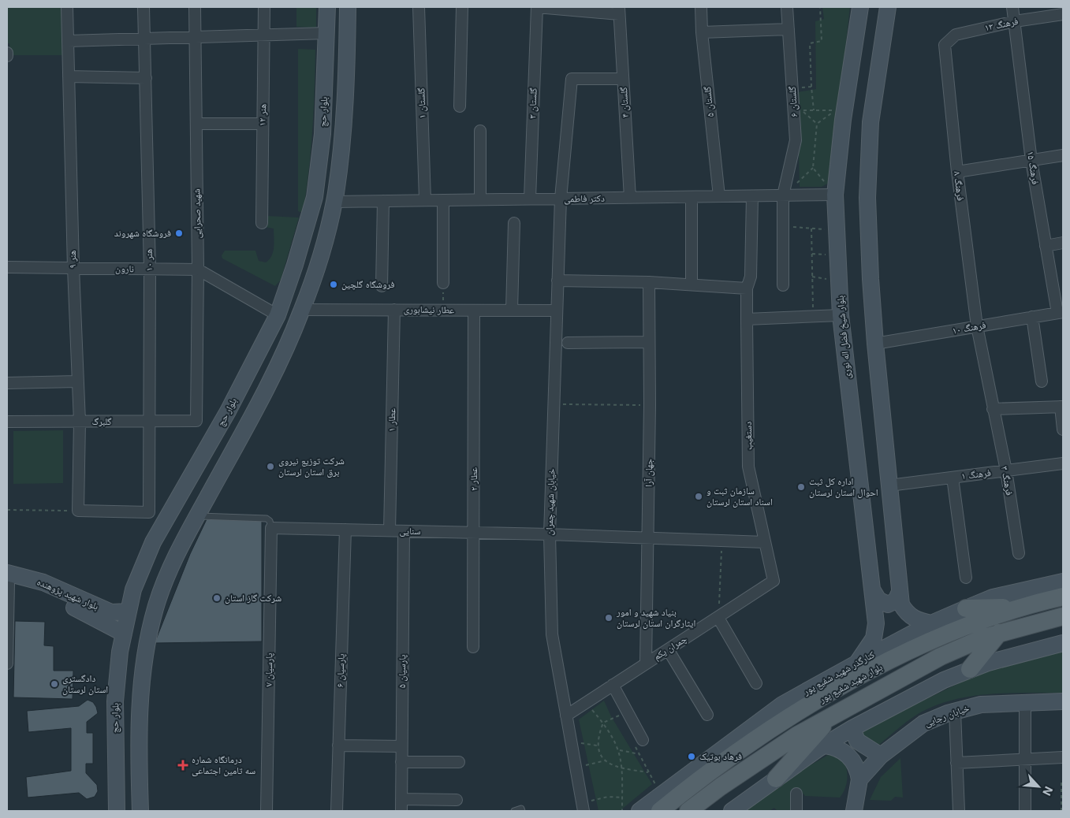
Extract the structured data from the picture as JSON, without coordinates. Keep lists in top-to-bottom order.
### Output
{
  "streets": {
    "main road": [
      "بلوار حج",
      "بلوار شیخ فضل اله نوری",
      "بلوار شهید پژوهنده",
      "کنارگذر شهید شفیع پور",
      "بلوار شهید شفیع پور",
      "خیابان رجایی"
    ],
    "street": [
      "فرهنگ ۱۳",
      "گلستان ۵",
      "گلستان ۶",
      "گلستان ۴",
      "گلستان ۱",
      "گلستان ۳",
      "هنر ۱۲",
      "فرهنگ ۱۵",
      "فرهنگ ۸",
      "دکتر فاطمی",
      "شهید صحرایی",
      "هنر ۹",
      "هنر ۱۰",
      "نارون",
      "عطار نیشابوری",
      "فرهنگ ۱۰",
      "عطار ۱",
      "گلبرگ",
      "دستغیب",
      "جهان آرا",
      "فرهنگ ۱",
      "عطار ۲",
      "فرهنگ ۳",
      "خیابان شهید چمران",
      "سنایی",
      "چمران یکم",
      "پارسیان ۷",
      "پارسیان ۶",
      "پارسیان ۵"
    ]
  },
  "crossings": [
    ["فرهنگ ۱۳", "فرهنگ ۱۵"],
    ["فرهنگ ۱۳", "فرهنگ ۸"],
    ["گلستان ۵", "دکتر فاطمی"],
    ["گلستان ۶", "دکتر فاطمی"],
    ["گلستان ۴", "دکتر فاطمی"],
    ["گلستان ۴", "خیابان شهید چمران"],
    ["گلستان ۱", "دکتر فاطمی"],
    ["گلستان ۳", "دکتر فاطمی"],
    ["بلوار حج", "نارون"],
    ["بلوار حج", "بلوار شهید پژوهنده"],
    ["فرهنگ ۱۵", "فرهنگ ۱۰"],
    ["فرهنگ ۸", "فرهنگ ۱۰"],
    ["فرهنگ ۸", "فرهنگ ۳"],
    ["دکتر فاطمی", "بلوار شیخ فضل اله نوری"],
    ["دکتر فاطمی", "دستغیب"],
    ["دکتر فاطمی", "خیابان شهید چمران"],
    ["شهید صحرایی", "نارون"],
    ["شهید صحرایی", "گلبرگ"],
    ["هنر ۹", "هنر ۱۰"],
    ["هنر ۹", "نارون"],
    ["هنر ۹", "گلبرگ"],
    ["هنر ۱۰", "نارون"],
    ["هنر ۱۰", "گلبرگ"],
    ["عطار نیشابوری", "عطار ۱"],
    ["عطار نیشابوری", "عطار ۲"],
    ["عطار نیشابوری", "خیابان شهید چمران"],
    ["بلوار شیخ فضل اله نوری", "کنارگذر شهید شفیع پور"],
    ["عطار ۱", "سنایی"],
    ["دستغیب", "سنایی"],
    ["دستغیب", "چمران یکم"],
    ["جهان آرا", "سنایی"],
    ["جهان آرا", "چمران یکم"],
    ["فرهنگ ۱", "فرهنگ ۳"],
    ["عطار ۲", "سنایی"],
    ["خیابان شهید چمران", "سنایی"],
    ["خیابان شهید چمران", "چمران یکم"],
    ["سنایی", "پارسیان ۷"],
    ["سنایی", "پارسیان ۶"],
    ["سنایی", "پارسیان ۵"]
  ],
  "places": {
    "other": [
      "فروشگاه شهروند",
      "فروشگاه گلچین",
      "شرکت توزیع نیروی برق استان لرستان",
      "اداره کل ثبت احوال استان لرستان",
      "سازمان ثبت و اسناد استان لرستان",
      "شرکت گاز استان",
      "بنیاد شهید و امور ایثارگران استان لرستان",
      "دادگستری استان لرستان",
      "فرهاد بوتیک"
    ],
    "health": ["درمانگاه شماره سه تامین اجتماعی"]
  },
  "north": "bottom right"
}
